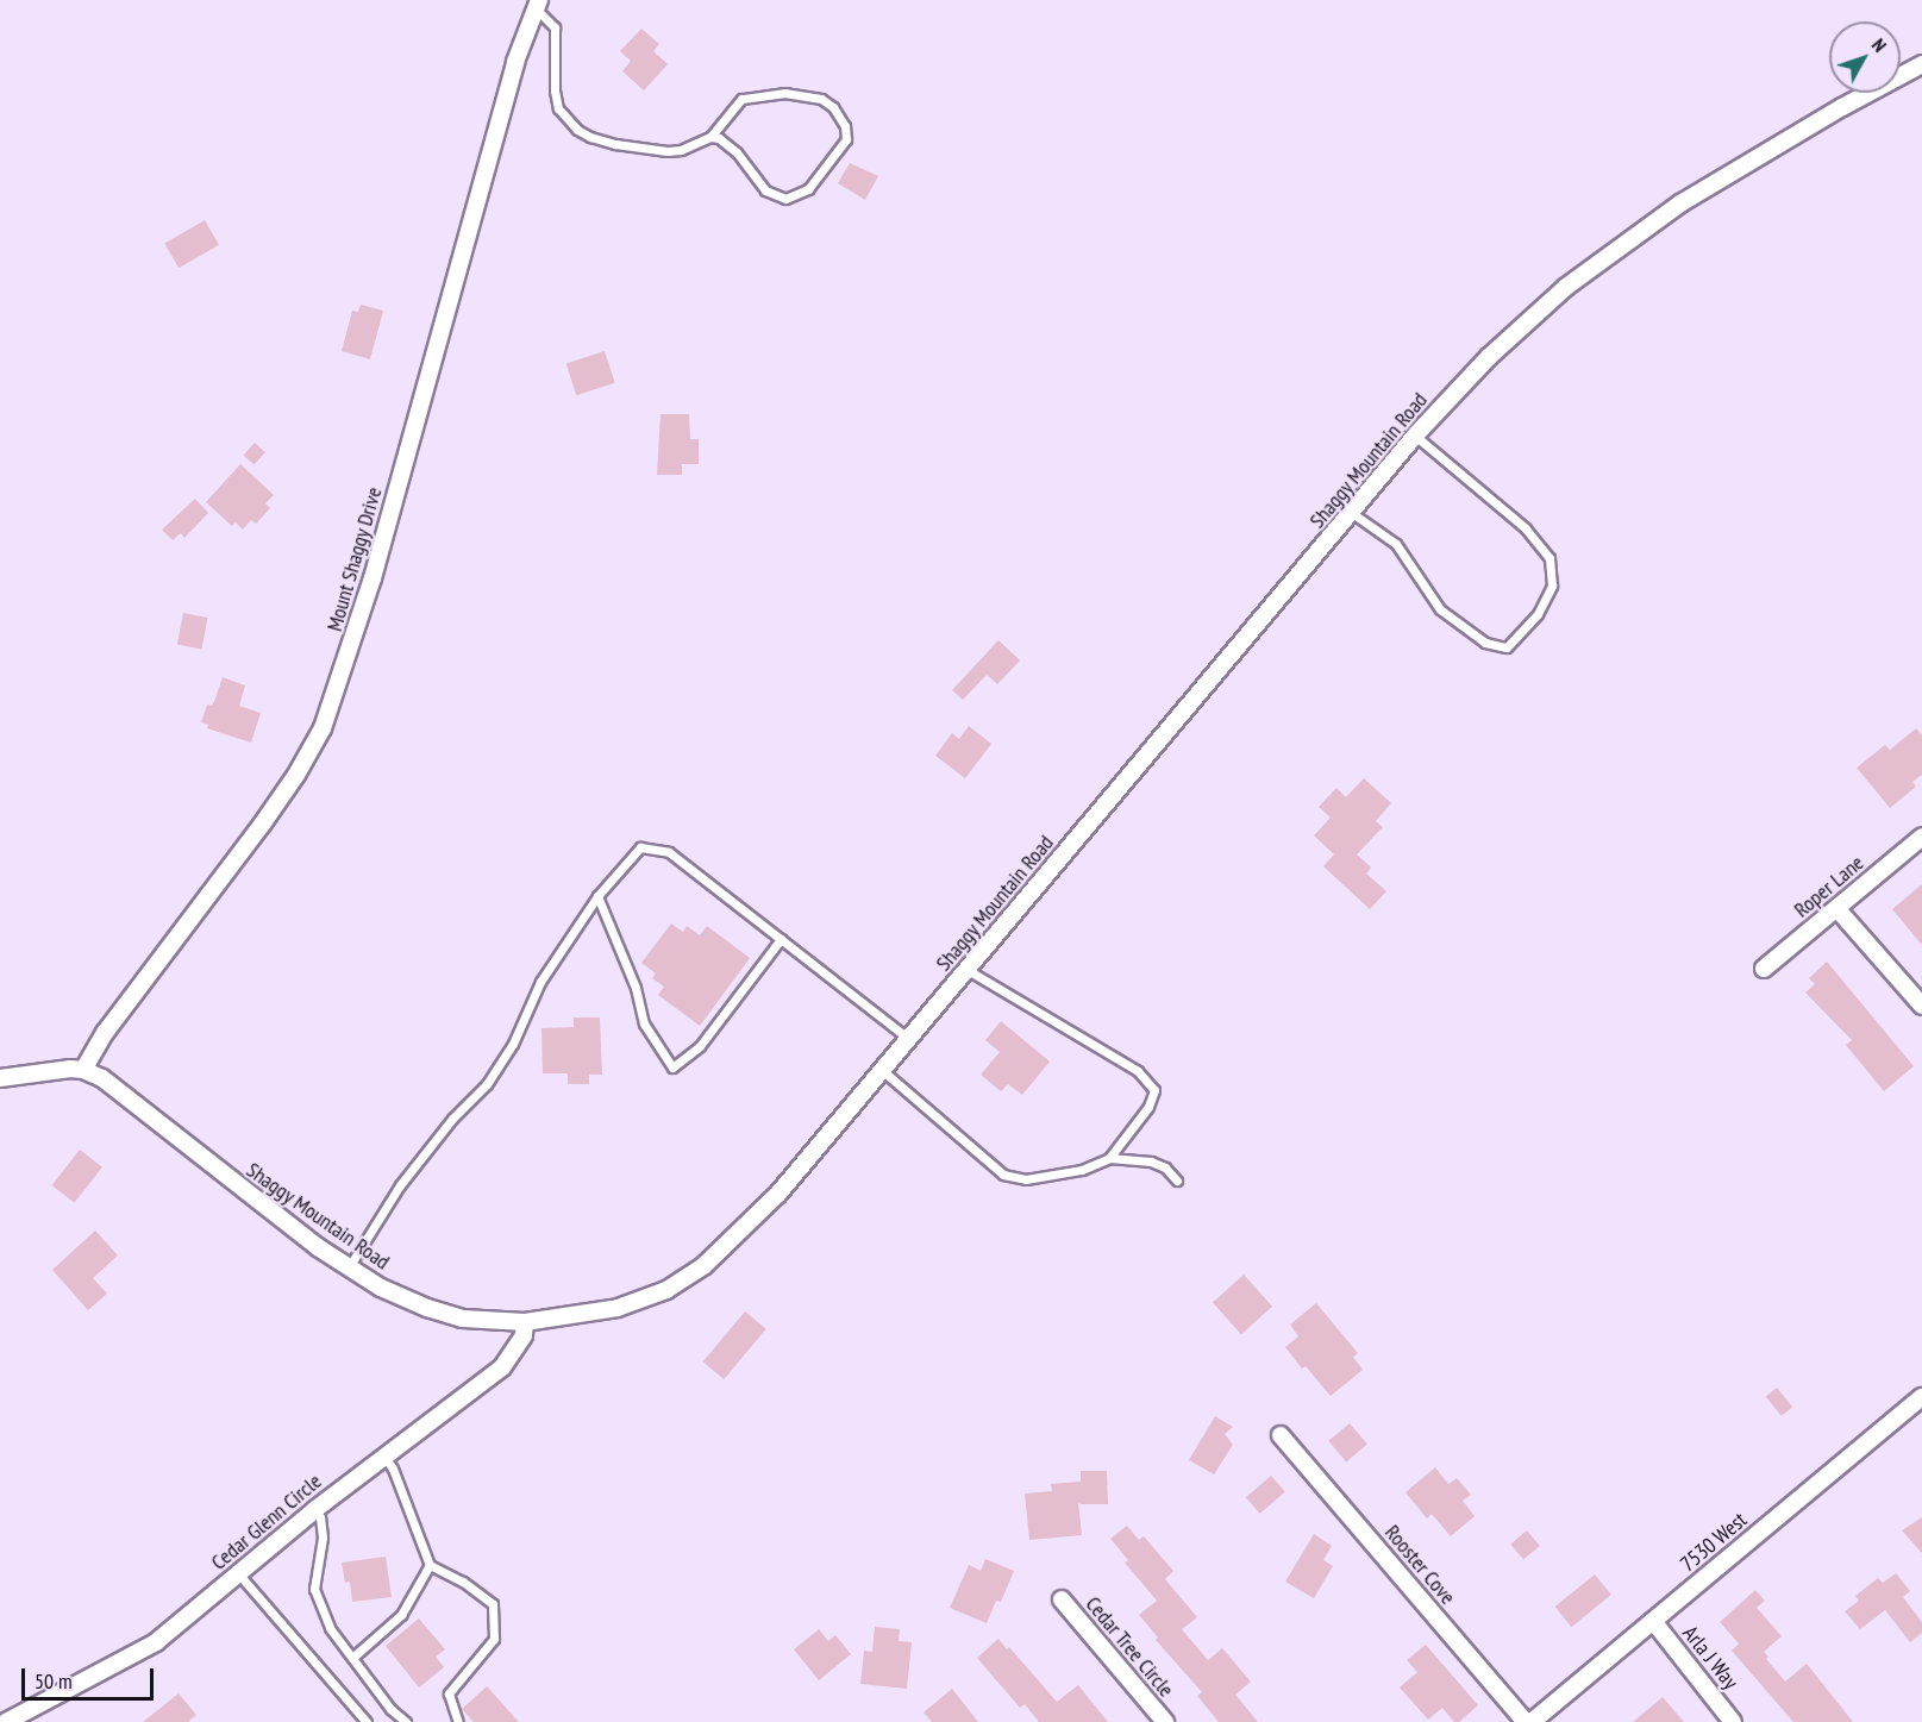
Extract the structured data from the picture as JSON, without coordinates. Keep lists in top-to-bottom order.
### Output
{
  "streets": {
    "street": [
      "Shaggy Mountain Road",
      "Mount Shaggy Drive",
      "Roper Lane",
      "Cedar Glenn Circle",
      "7530 West",
      "Rooster Cove",
      "Cedar Tree Circle",
      "Arla J Way"
    ]
  },
  "crossings": [
    ["Shaggy Mountain Road", "Mount Shaggy Drive"],
    ["Shaggy Mountain Road", "Cedar Glenn Circle"],
    ["7530 West", "Arla J Way"]
  ],
  "scale_bar": "50 m",
  "north": "top right"
}
